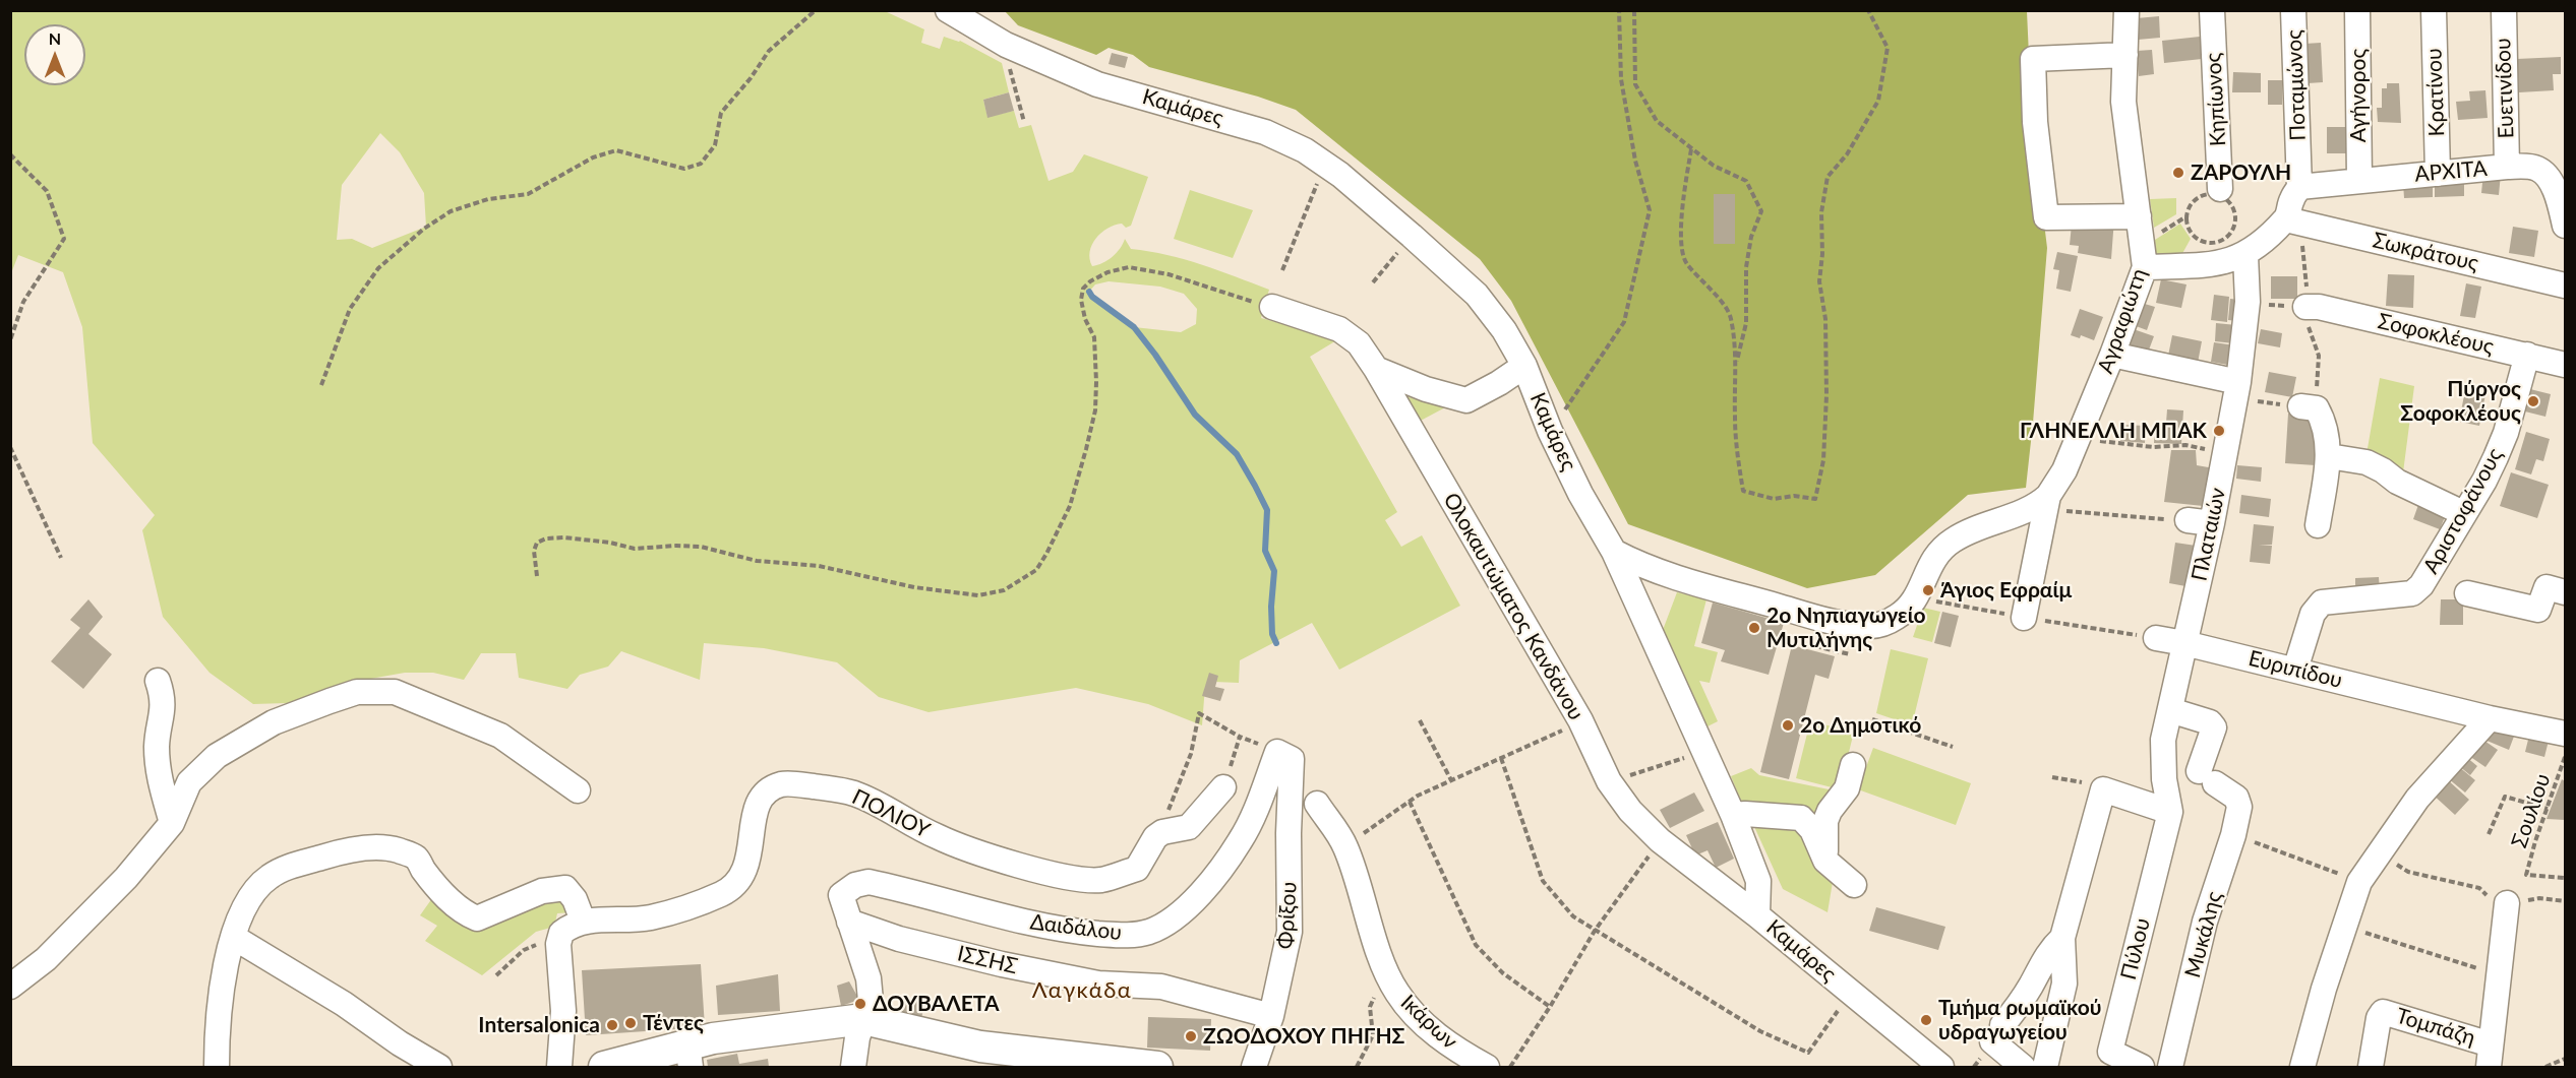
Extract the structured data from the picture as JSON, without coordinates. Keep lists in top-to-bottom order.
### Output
{
  "streets": {
    "street": [
      "Ποταμώνος",
      "Ευετινίδου",
      "Κρατίνου",
      "Αγήνορος",
      "Κηπίωνος",
      "Καμάρες",
      "ΑΡΧΙΤΑ",
      "Σωκράτους",
      "Αγραφιώτη",
      "Σοφοκλέους",
      "Αριστοφάνους",
      "Πλαταιών",
      "Ολοκαυτώματος Κανδάνου",
      "Ευριπίδου",
      "ΠΟΛΙΟΥ",
      "Φρίξου",
      "Δαιδάλου",
      "Μυκάλης",
      "Πύλου",
      "ΙΣΣΗΣ",
      "Ικάρων",
      "Τομπάζη"
    ],
    "path": ["Σουλίου"]
  },
  "crossings": [
    ["Ποταμώνος", "ΑΡΧΙΤΑ"],
    ["Ποταμώνος", "Σωκράτους"],
    ["Ποταμώνος", "Αγραφιώτη"],
    ["Ποταμώνος", "Πλαταιών"],
    ["Ευετινίδου", "ΑΡΧΙΤΑ"],
    ["Κρατίνου", "ΑΡΧΙΤΑ"],
    ["Αγήνορος", "ΑΡΧΙΤΑ"],
    ["Καμάρες", "Ολοκαυτώματος Κανδάνου"],
    ["Σοφοκλέους", "Αριστοφάνους"],
    ["Αριστοφάνους", "Ευριπίδου"],
    ["Πλαταιών", "Ευριπίδου"],
    ["Πλαταιών", "Μυκάλης"],
    ["Πλαταιών", "Πύλου"],
    ["Φρίξου", "Δαιδάλου"],
    ["Φρίξου", "ΙΣΣΗΣ"],
    ["Δαιδάλου", "ΙΣΣΗΣ"]
  ],
  "districts": ["Λαγκάδα"],
  "places": [
    "ΖΑΡΟΥΛΗ",
    "Πύργος Σοφοκλέους",
    "ΓΛΗΝΕΛΛΗ ΜΠΑΚ",
    "Άγιος Εφραίμ",
    "2ο Νηπιαγωγείο Μυτιλήνης",
    "2ο Δημοτικό",
    "ΔΟΥΒΑΛΕΤΑ",
    "Τμήμα ρωμαϊκού υδραγωγείου",
    "Τέντες",
    "Intersalonica",
    "ΖΩΟΔΟΧΟΥ ΠΗΓΗΣ"
  ],
  "north": "top"
}
